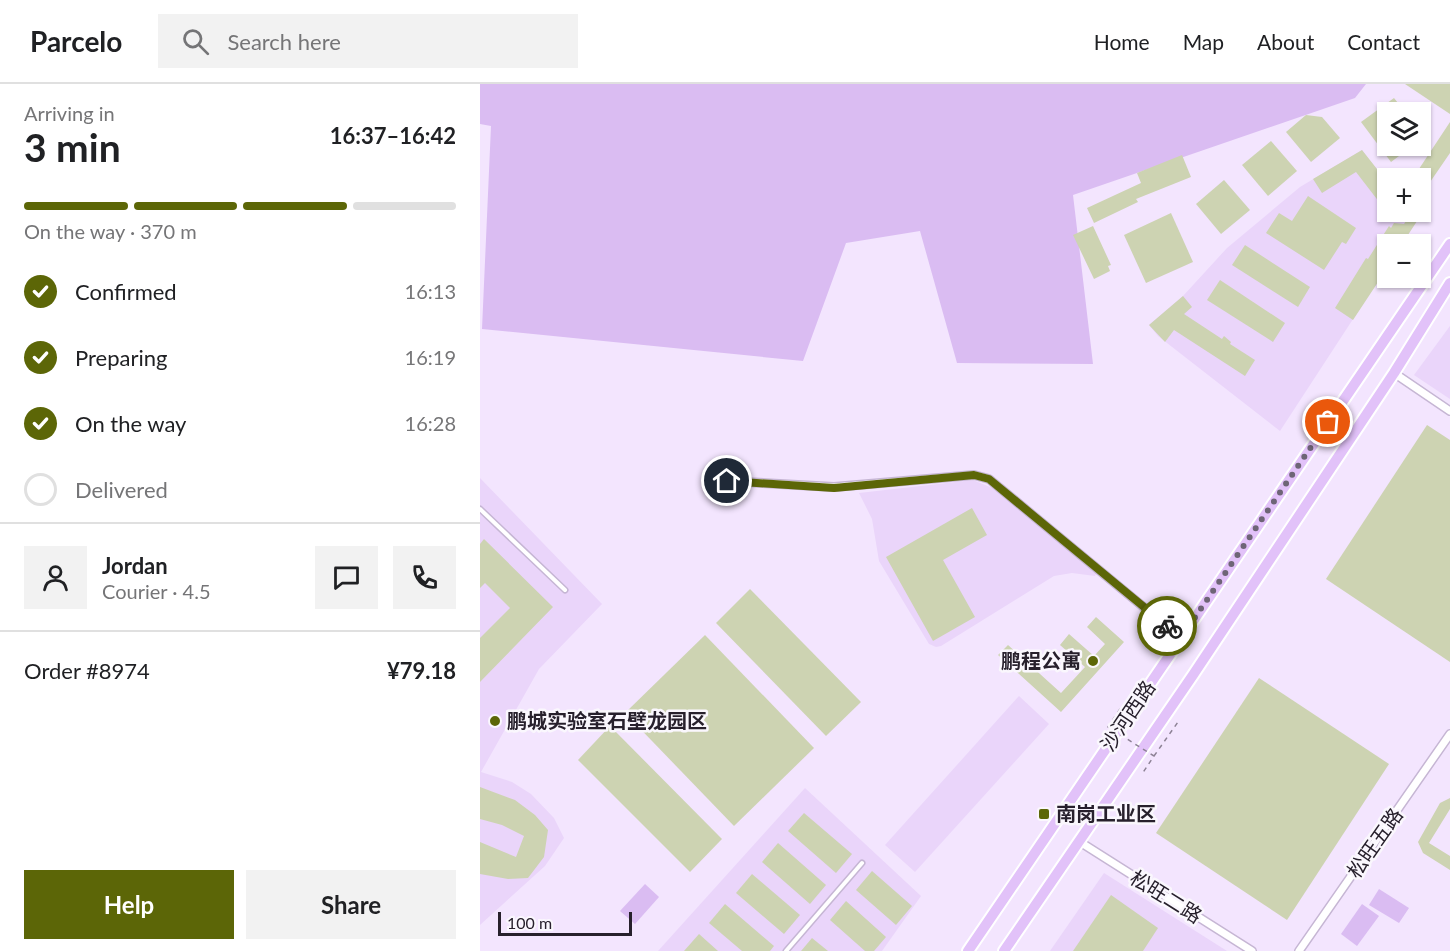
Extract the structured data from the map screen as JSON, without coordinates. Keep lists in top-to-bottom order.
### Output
{
  "streets": {
    "main road": ["沙河西路"],
    "street": ["松旺五路", "松旺二路"]
  },
  "crossings": [
    ["沙河西路", "松旺二路"]
  ],
  "places": {
    "other": ["鹏程公寓", "鹏城实验室石壁龙园区"],
    "transit": ["南岗工业区"]
  },
  "scale_bar": "100 m",
  "page": {
    "header": "Parcelo",
    "search": "Search here",
    "nav": [
      "Home",
      "Map",
      "About",
      "Contact"
    ],
    "heading": ["3 min", "Arriving in", "16:37–16:42"],
    "panel": [
      "Jordan",
      "Courier · 4.5",
      "Order #8974",
      "¥79.18"
    ],
    "map_buttons": ["+", "−"],
    "bar": "On the way · 370 m",
    "list": [
      ["Confirmed", "16:13"],
      ["Preparing", "16:19"],
      ["On the way", "16:28"],
      "Delivered"
    ],
    "buttons": ["Help", "Share"],
    "scale": "100 m"
  }
}
